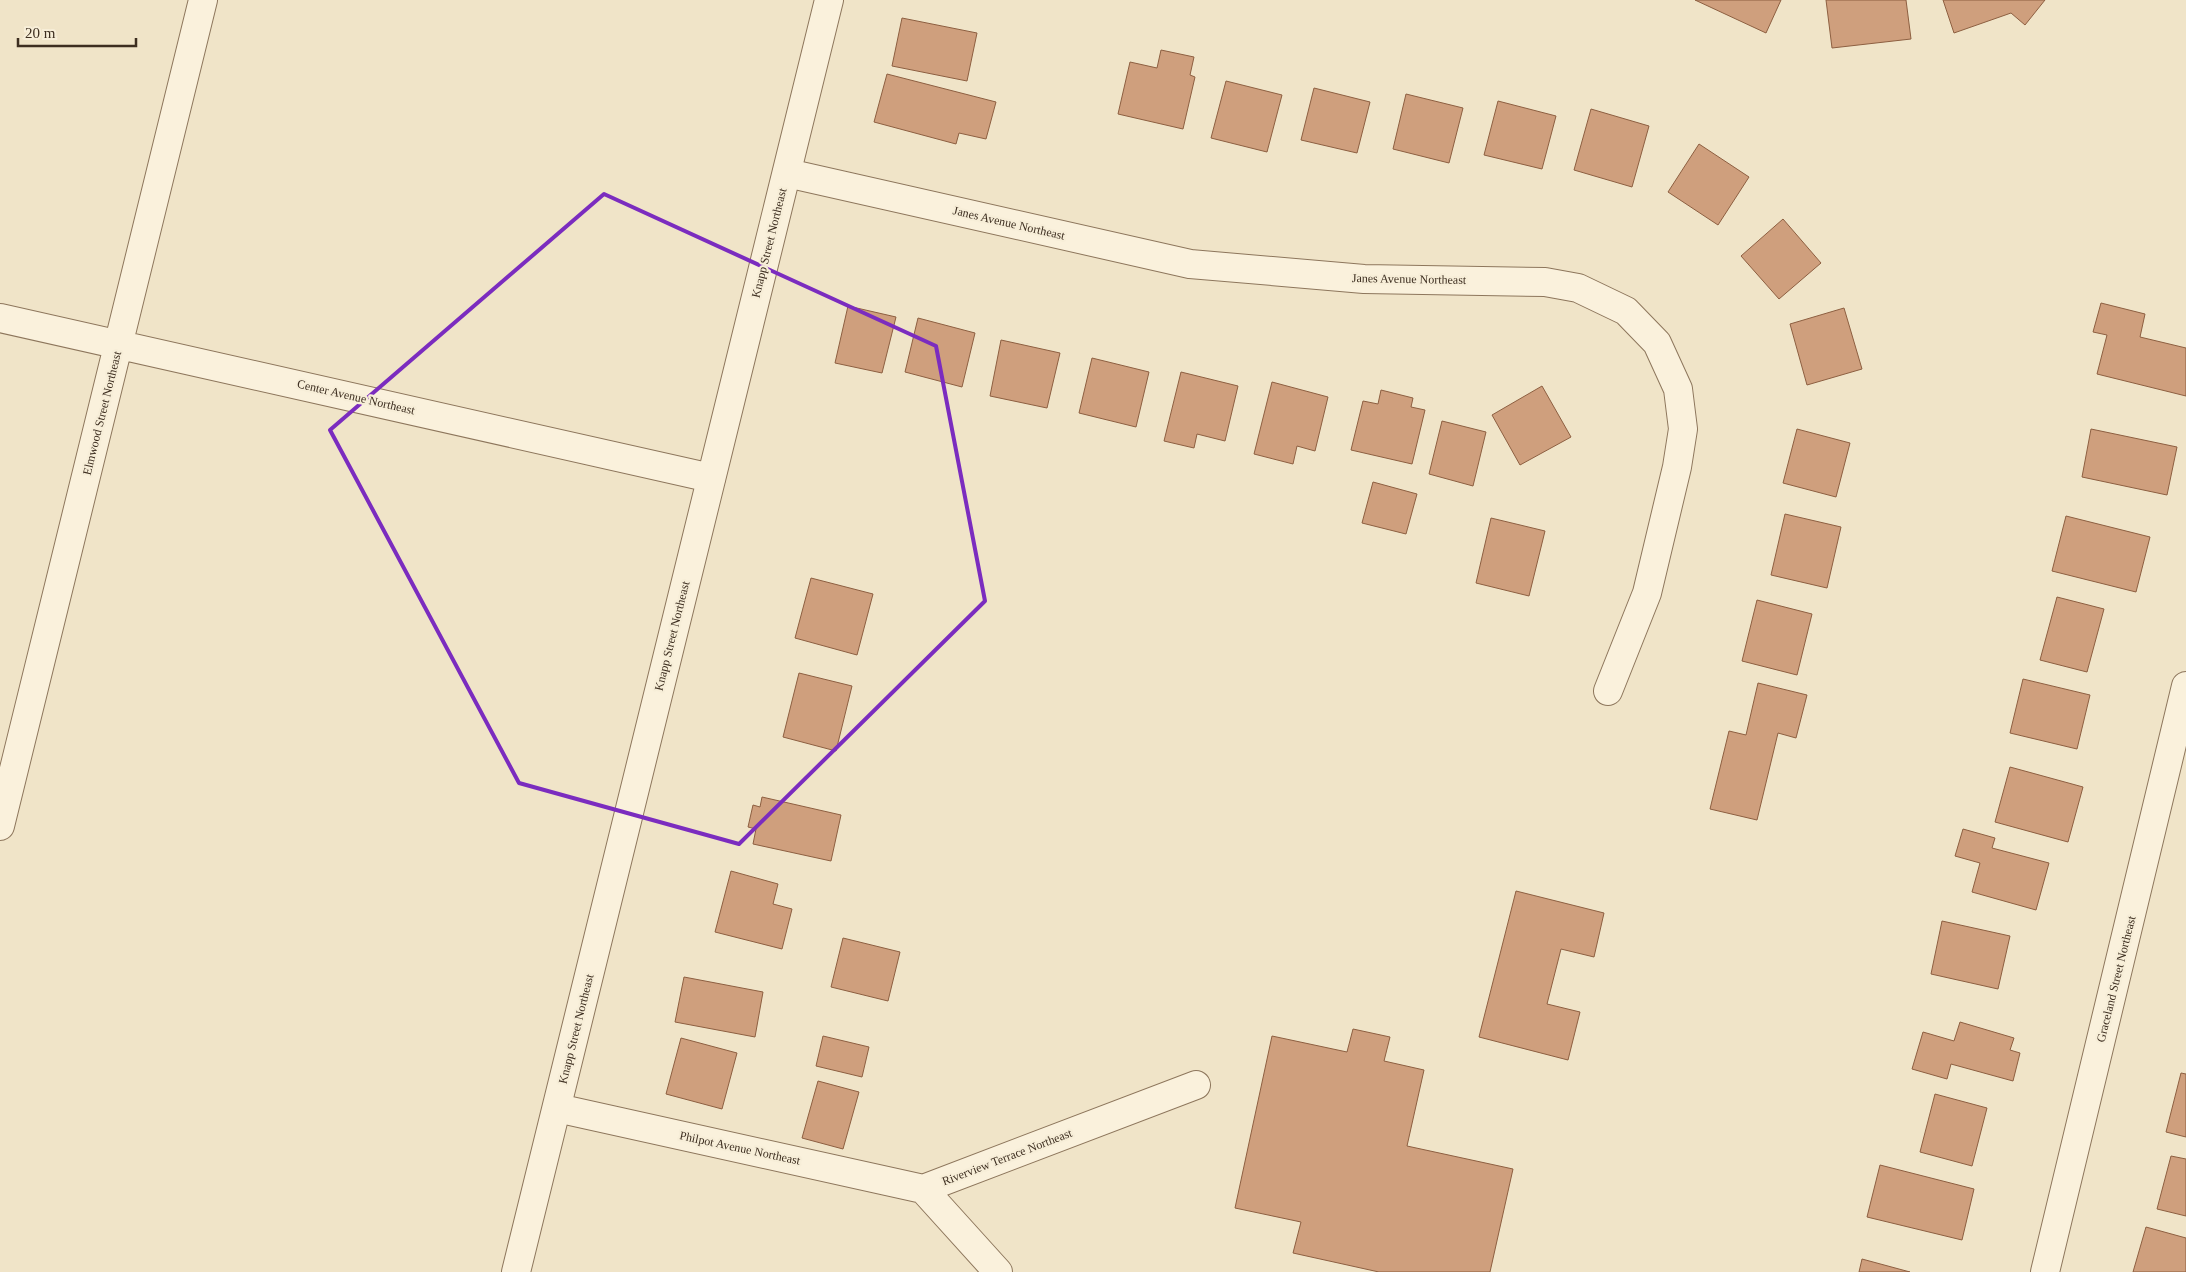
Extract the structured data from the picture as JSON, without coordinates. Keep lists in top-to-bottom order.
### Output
{
  "streets": {
    "street": [
      "Janes Avenue Northeast",
      "Knapp Street Northeast",
      "Center Avenue Northeast",
      "Elmwood Street Northeast",
      "Graceland Street Northeast",
      "Philpot Avenue Northeast",
      "Riverview Terrace Northeast"
    ]
  },
  "crossings": [
    ["Janes Avenue Northeast", "Knapp Street Northeast"],
    ["Knapp Street Northeast", "Center Avenue Northeast"],
    ["Knapp Street Northeast", "Philpot Avenue Northeast"],
    ["Center Avenue Northeast", "Elmwood Street Northeast"],
    ["Philpot Avenue Northeast", "Riverview Terrace Northeast"]
  ],
  "scale_bar": "20 m"
}
